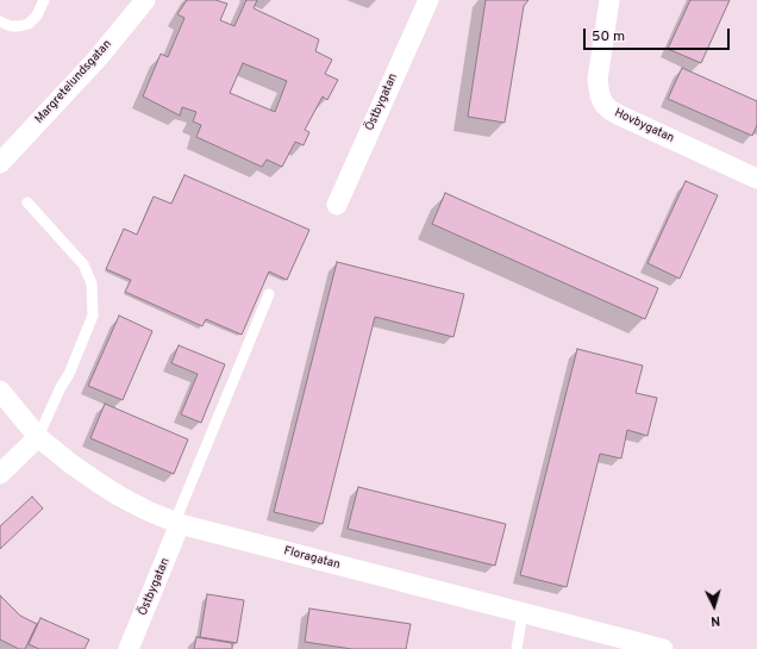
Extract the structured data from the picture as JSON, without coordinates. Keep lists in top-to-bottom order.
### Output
{
  "streets": {
    "street": [
      "Margretelundsgatan",
      "Östbygatan",
      "Hovbygatan",
      "Floragatan"
    ]
  },
  "crossings": [
    ["Östbygatan", "Floragatan"]
  ],
  "scale_bar": "50 m",
  "north": "bottom"
}
